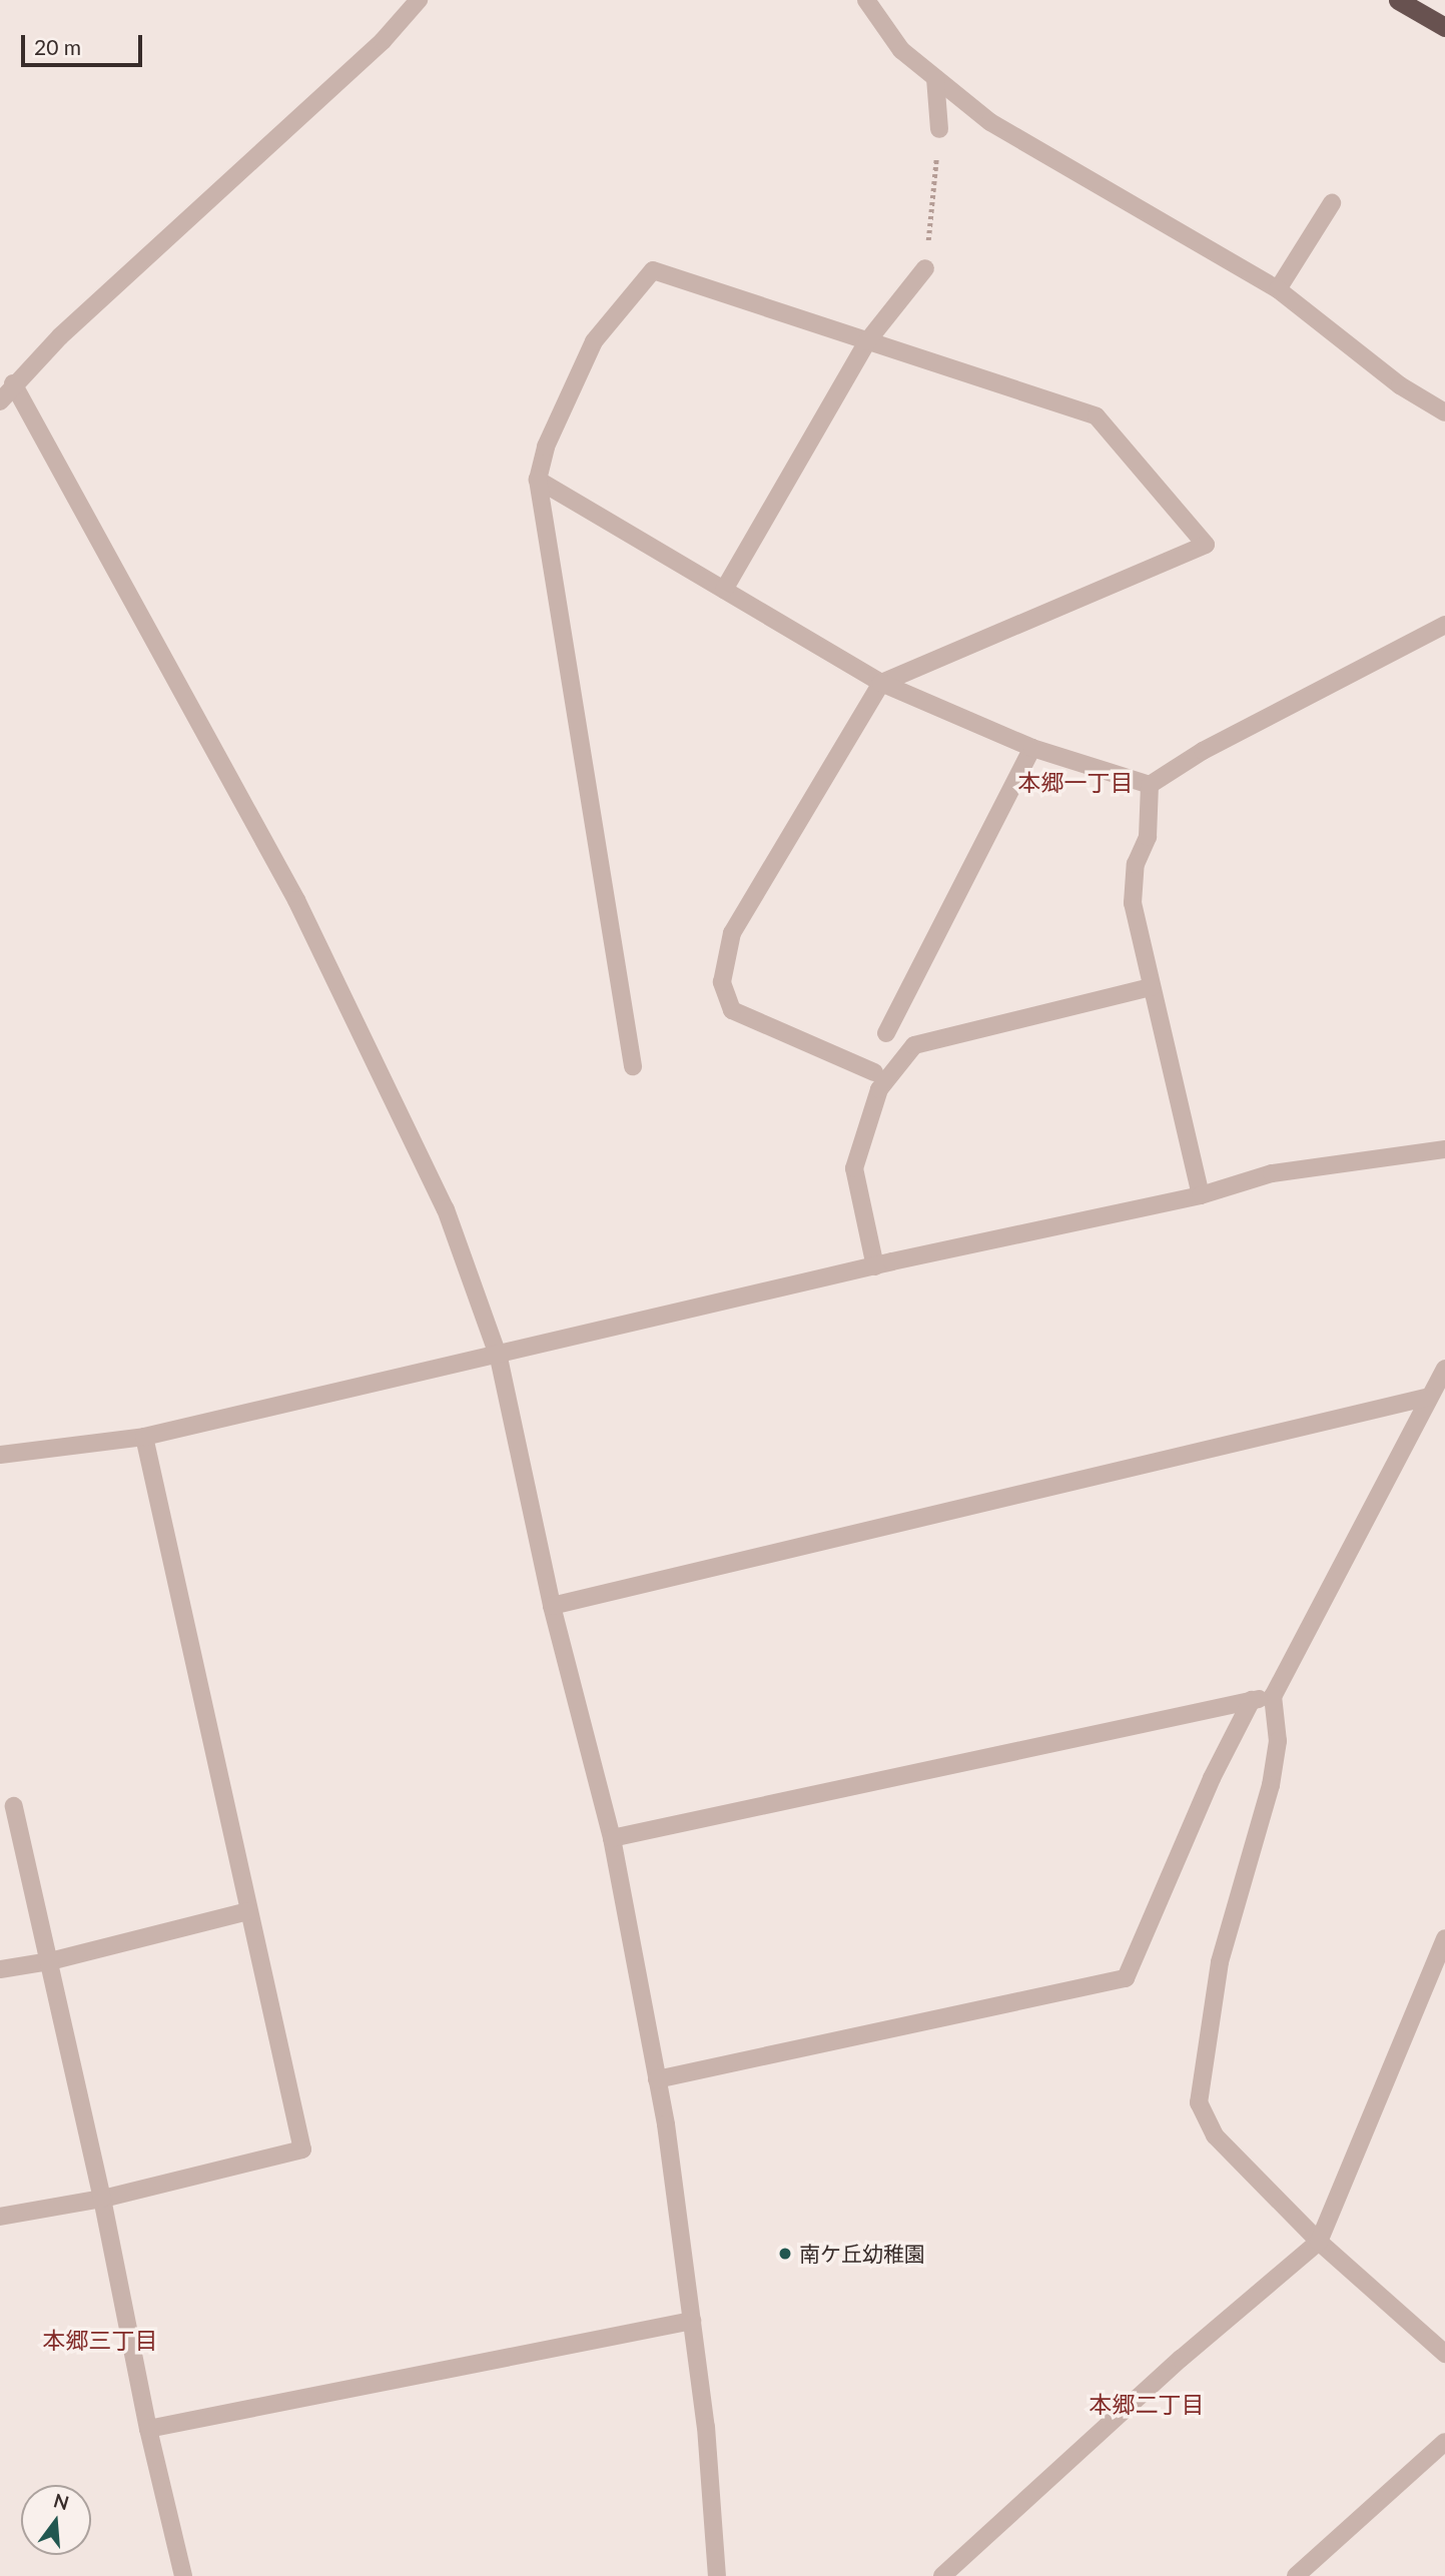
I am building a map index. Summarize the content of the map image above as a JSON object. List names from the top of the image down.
{
  "districts": ["本郷一丁目", "本郷三丁目", "本郷二丁目"],
  "places": ["南ケ丘幼稚園"],
  "scale_bar": "20 m",
  "north": "top"
}
